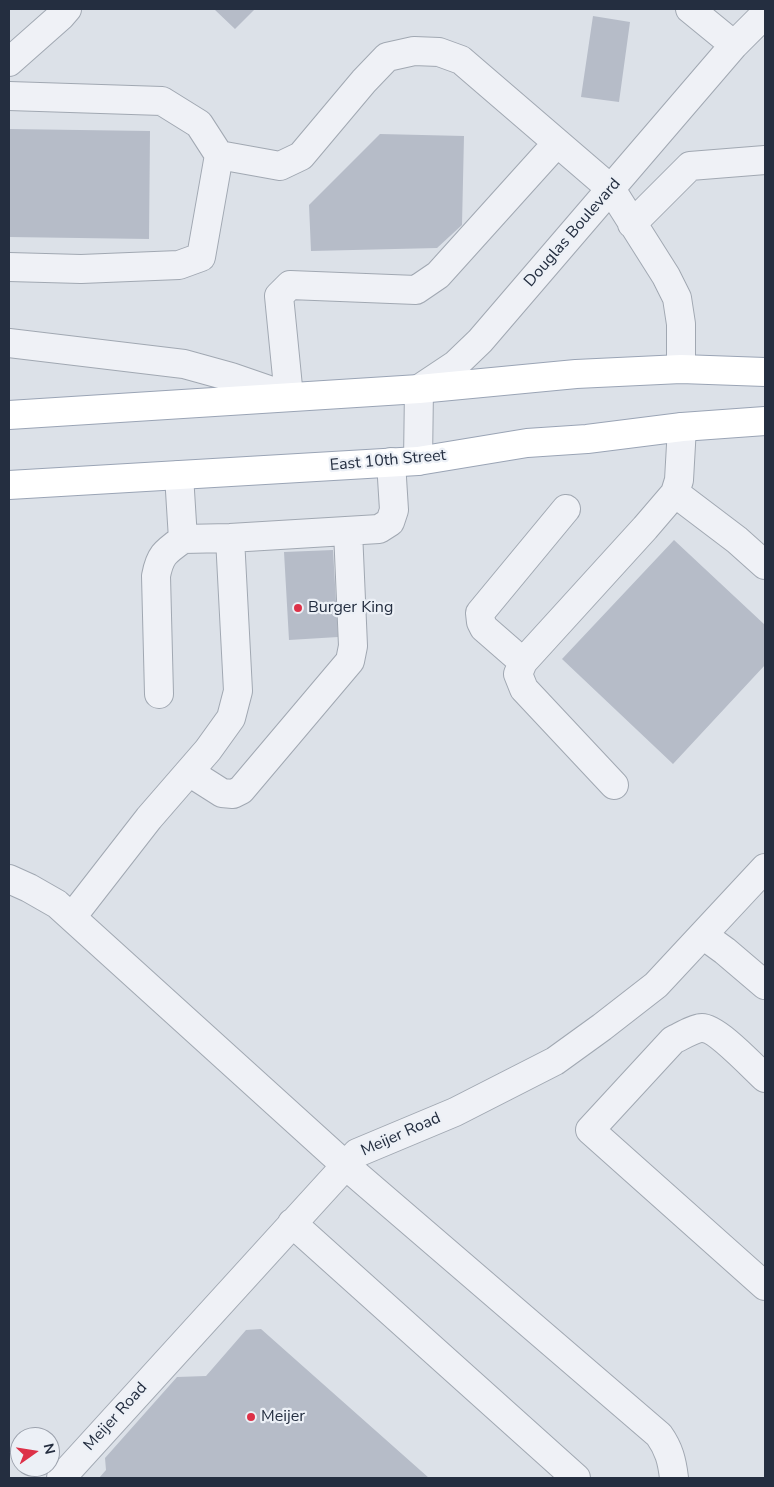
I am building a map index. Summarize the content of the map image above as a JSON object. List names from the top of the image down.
{
  "streets": {
    "main road": ["East 10th Street"],
    "street": ["Douglas Boulevard", "Meijer Road"]
  },
  "places": ["Burger King", "Meijer"],
  "north": "right"
}
